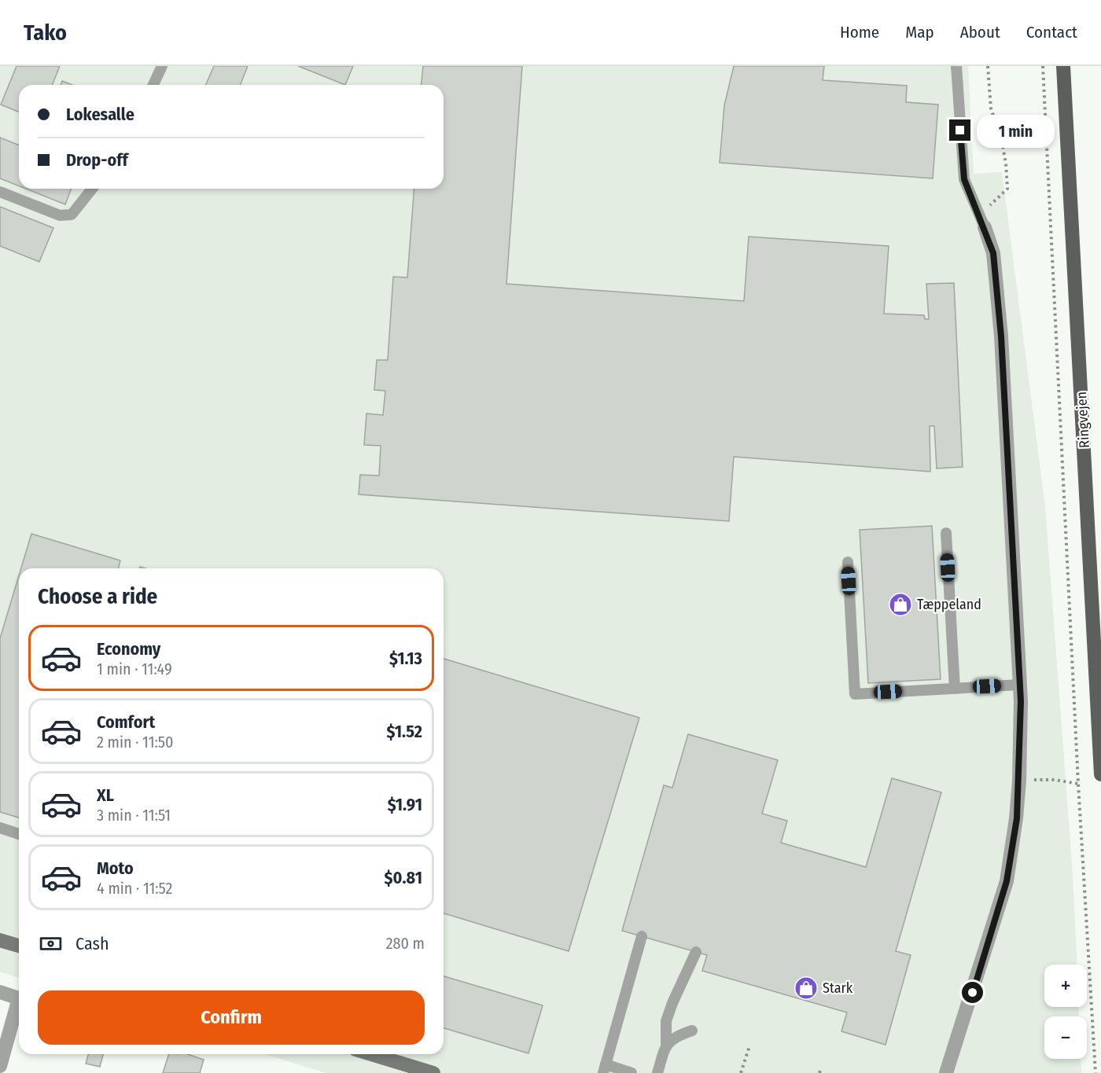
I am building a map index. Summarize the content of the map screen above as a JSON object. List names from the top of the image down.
{
  "streets": {
    "main road": ["Ringvejen"]
  },
  "places": {
    "shop": ["Tæppeland", "Stark"]
  },
  "page": {
    "header": "Tako",
    "nav": [
      "Home",
      "Map",
      "About",
      "Contact"
    ],
    "banner": ["Lokesalle", "Drop-off"],
    "bubble": "1 min",
    "heading": "Choose a ride",
    "list": [
      {
        "name": "Economy",
        "note": "1 min · 11:49",
        "value": "$1.13"
      },
      {
        "name": "Comfort",
        "note": "2 min · 11:50",
        "value": "$1.52"
      },
      {
        "name": "XL",
        "note": "3 min · 11:51",
        "value": "$1.91"
      },
      {
        "name": "Moto",
        "note": "4 min · 11:52",
        "value": "$0.81"
      }
    ],
    "pay": ["Cash", "280 m"],
    "map_buttons": ["+", "−"],
    "buttons": "Confirm"
  }
}
